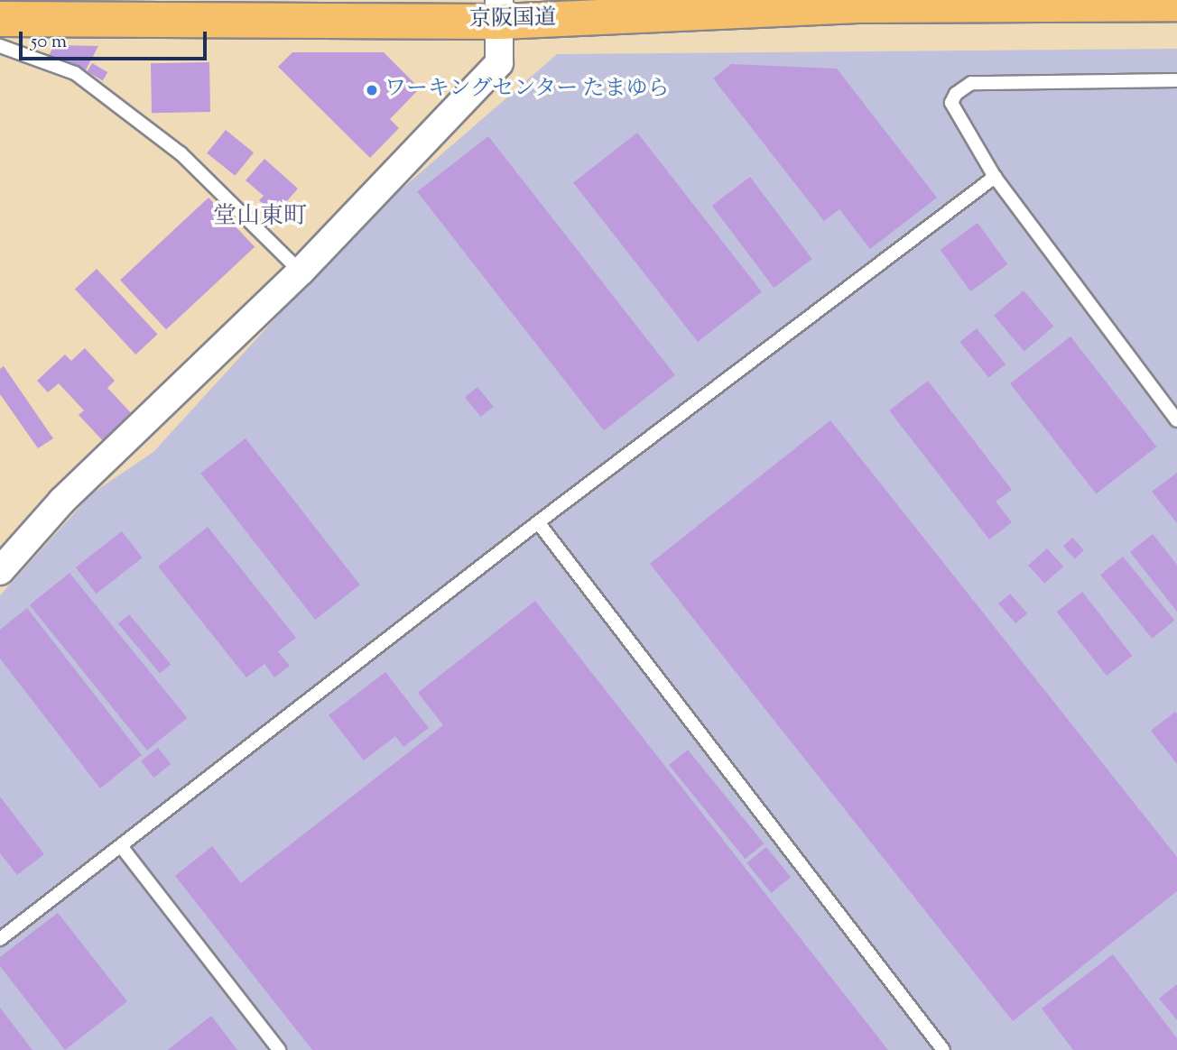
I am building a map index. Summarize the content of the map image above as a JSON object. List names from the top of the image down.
{
  "streets": {
    "highway": ["京阪国道"]
  },
  "districts": ["堂山東町"],
  "places": ["ワーキングセンター たまゆら"],
  "scale_bar": "50 m"
}
